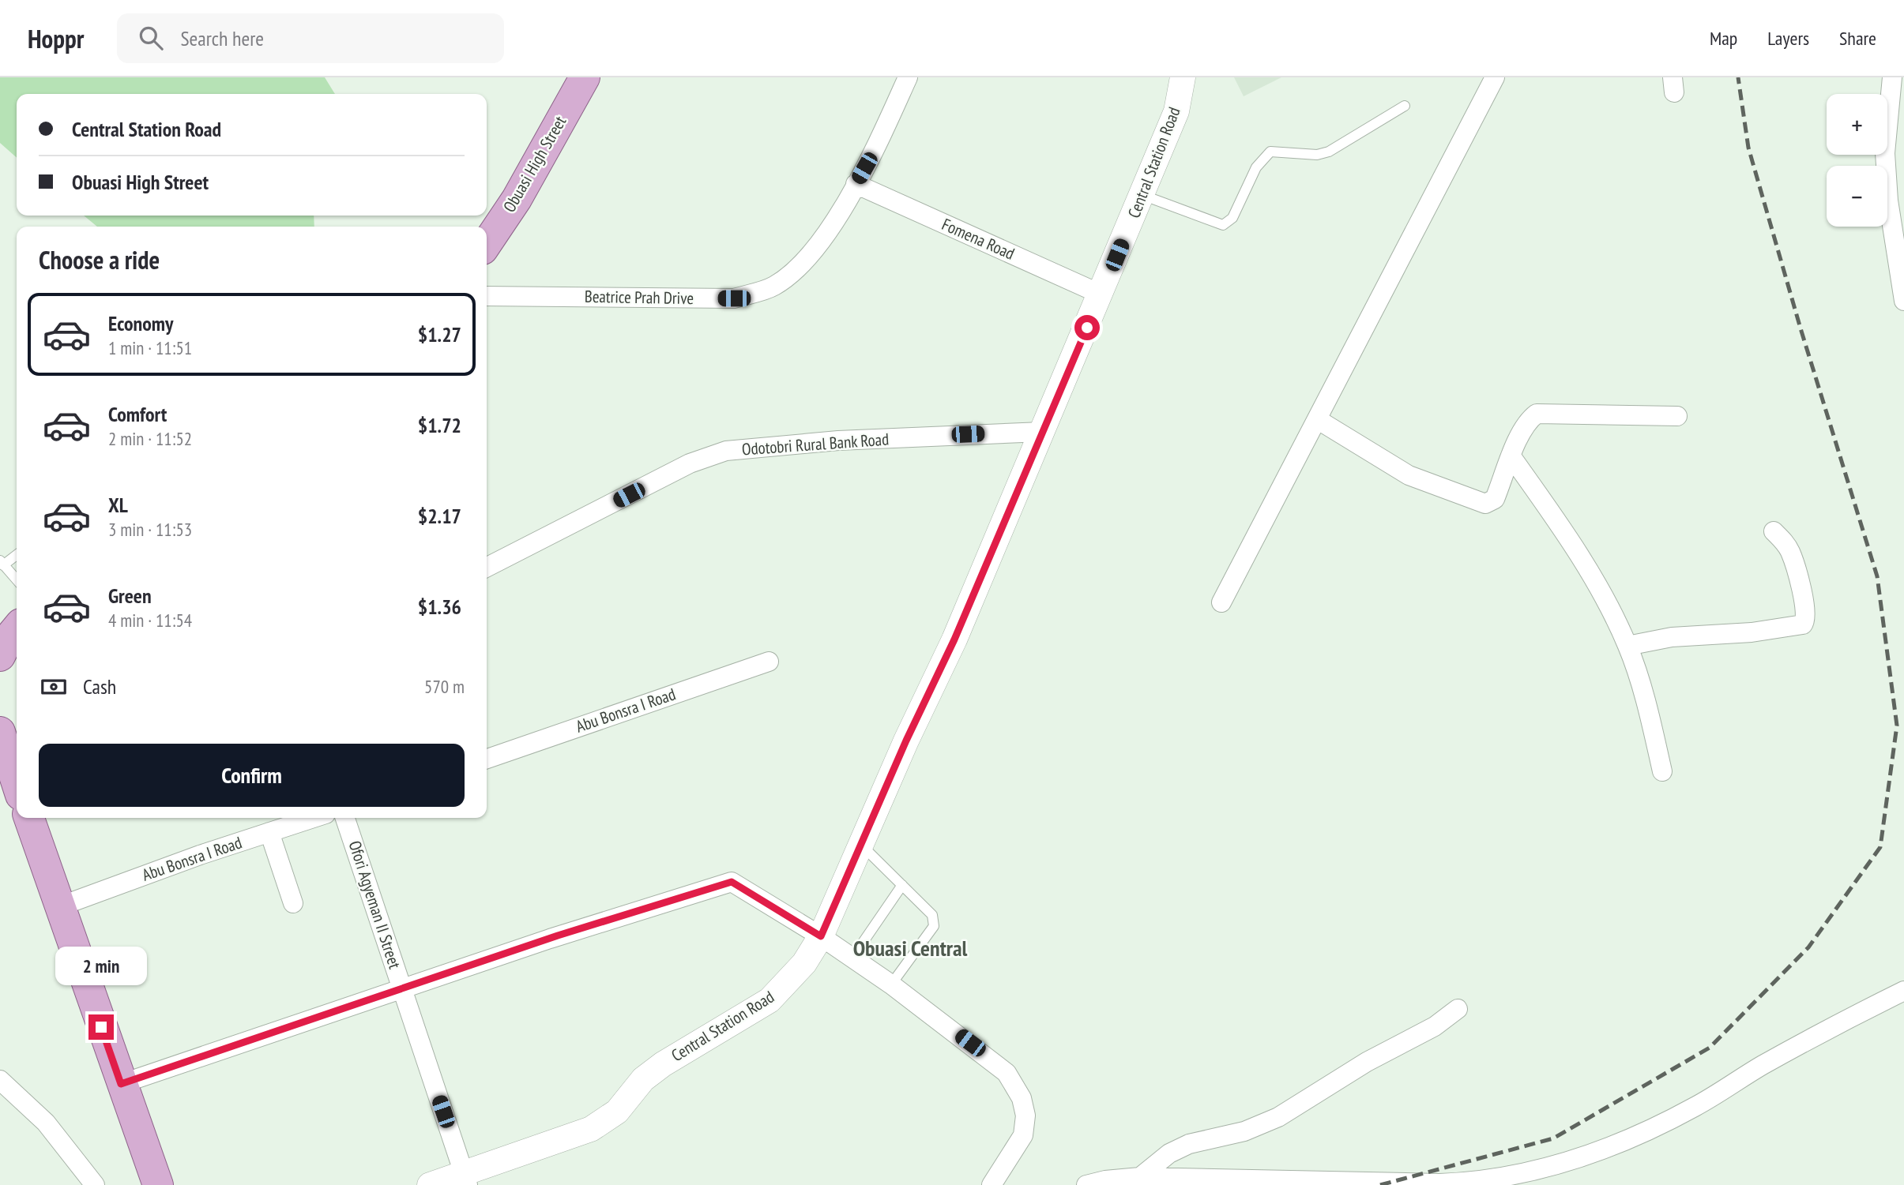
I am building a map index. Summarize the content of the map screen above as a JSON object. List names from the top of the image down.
{
  "streets": {
    "main road": ["Obuasi High Street"],
    "street": [
      "Central Station Road",
      "Fomena Road",
      "Beatrice Prah Drive",
      "Odotobri Rural Bank Road",
      "Abu Bonsra I Road",
      "Ofori Agyeman II Street"
    ]
  },
  "crossings": [
    ["Central Station Road", "Fomena Road"],
    ["Central Station Road", "Odotobri Rural Bank Road"],
    ["Central Station Road", "Ofori Agyeman II Street"],
    ["Fomena Road", "Beatrice Prah Drive"]
  ],
  "districts": ["Obuasi Central"],
  "page": {
    "header": "Hoppr",
    "search": "Search here",
    "nav": ["Map", "Layers", "Share"],
    "map_buttons": ["+", "−"],
    "banner": ["Central Station Road", "Obuasi High Street"],
    "heading": "Choose a ride",
    "list": [
      {
        "name": "Economy",
        "note": "1 min · 11:51",
        "value": "$1.27"
      },
      {
        "name": "Comfort",
        "note": "2 min · 11:52",
        "value": "$1.72"
      },
      {
        "name": "XL",
        "note": "3 min · 11:53",
        "value": "$2.17"
      },
      {
        "name": "Green",
        "note": "4 min · 11:54",
        "value": "$1.36"
      }
    ],
    "pay": ["Cash", "570 m"],
    "buttons": "Confirm",
    "bubble": "2 min"
  }
}
